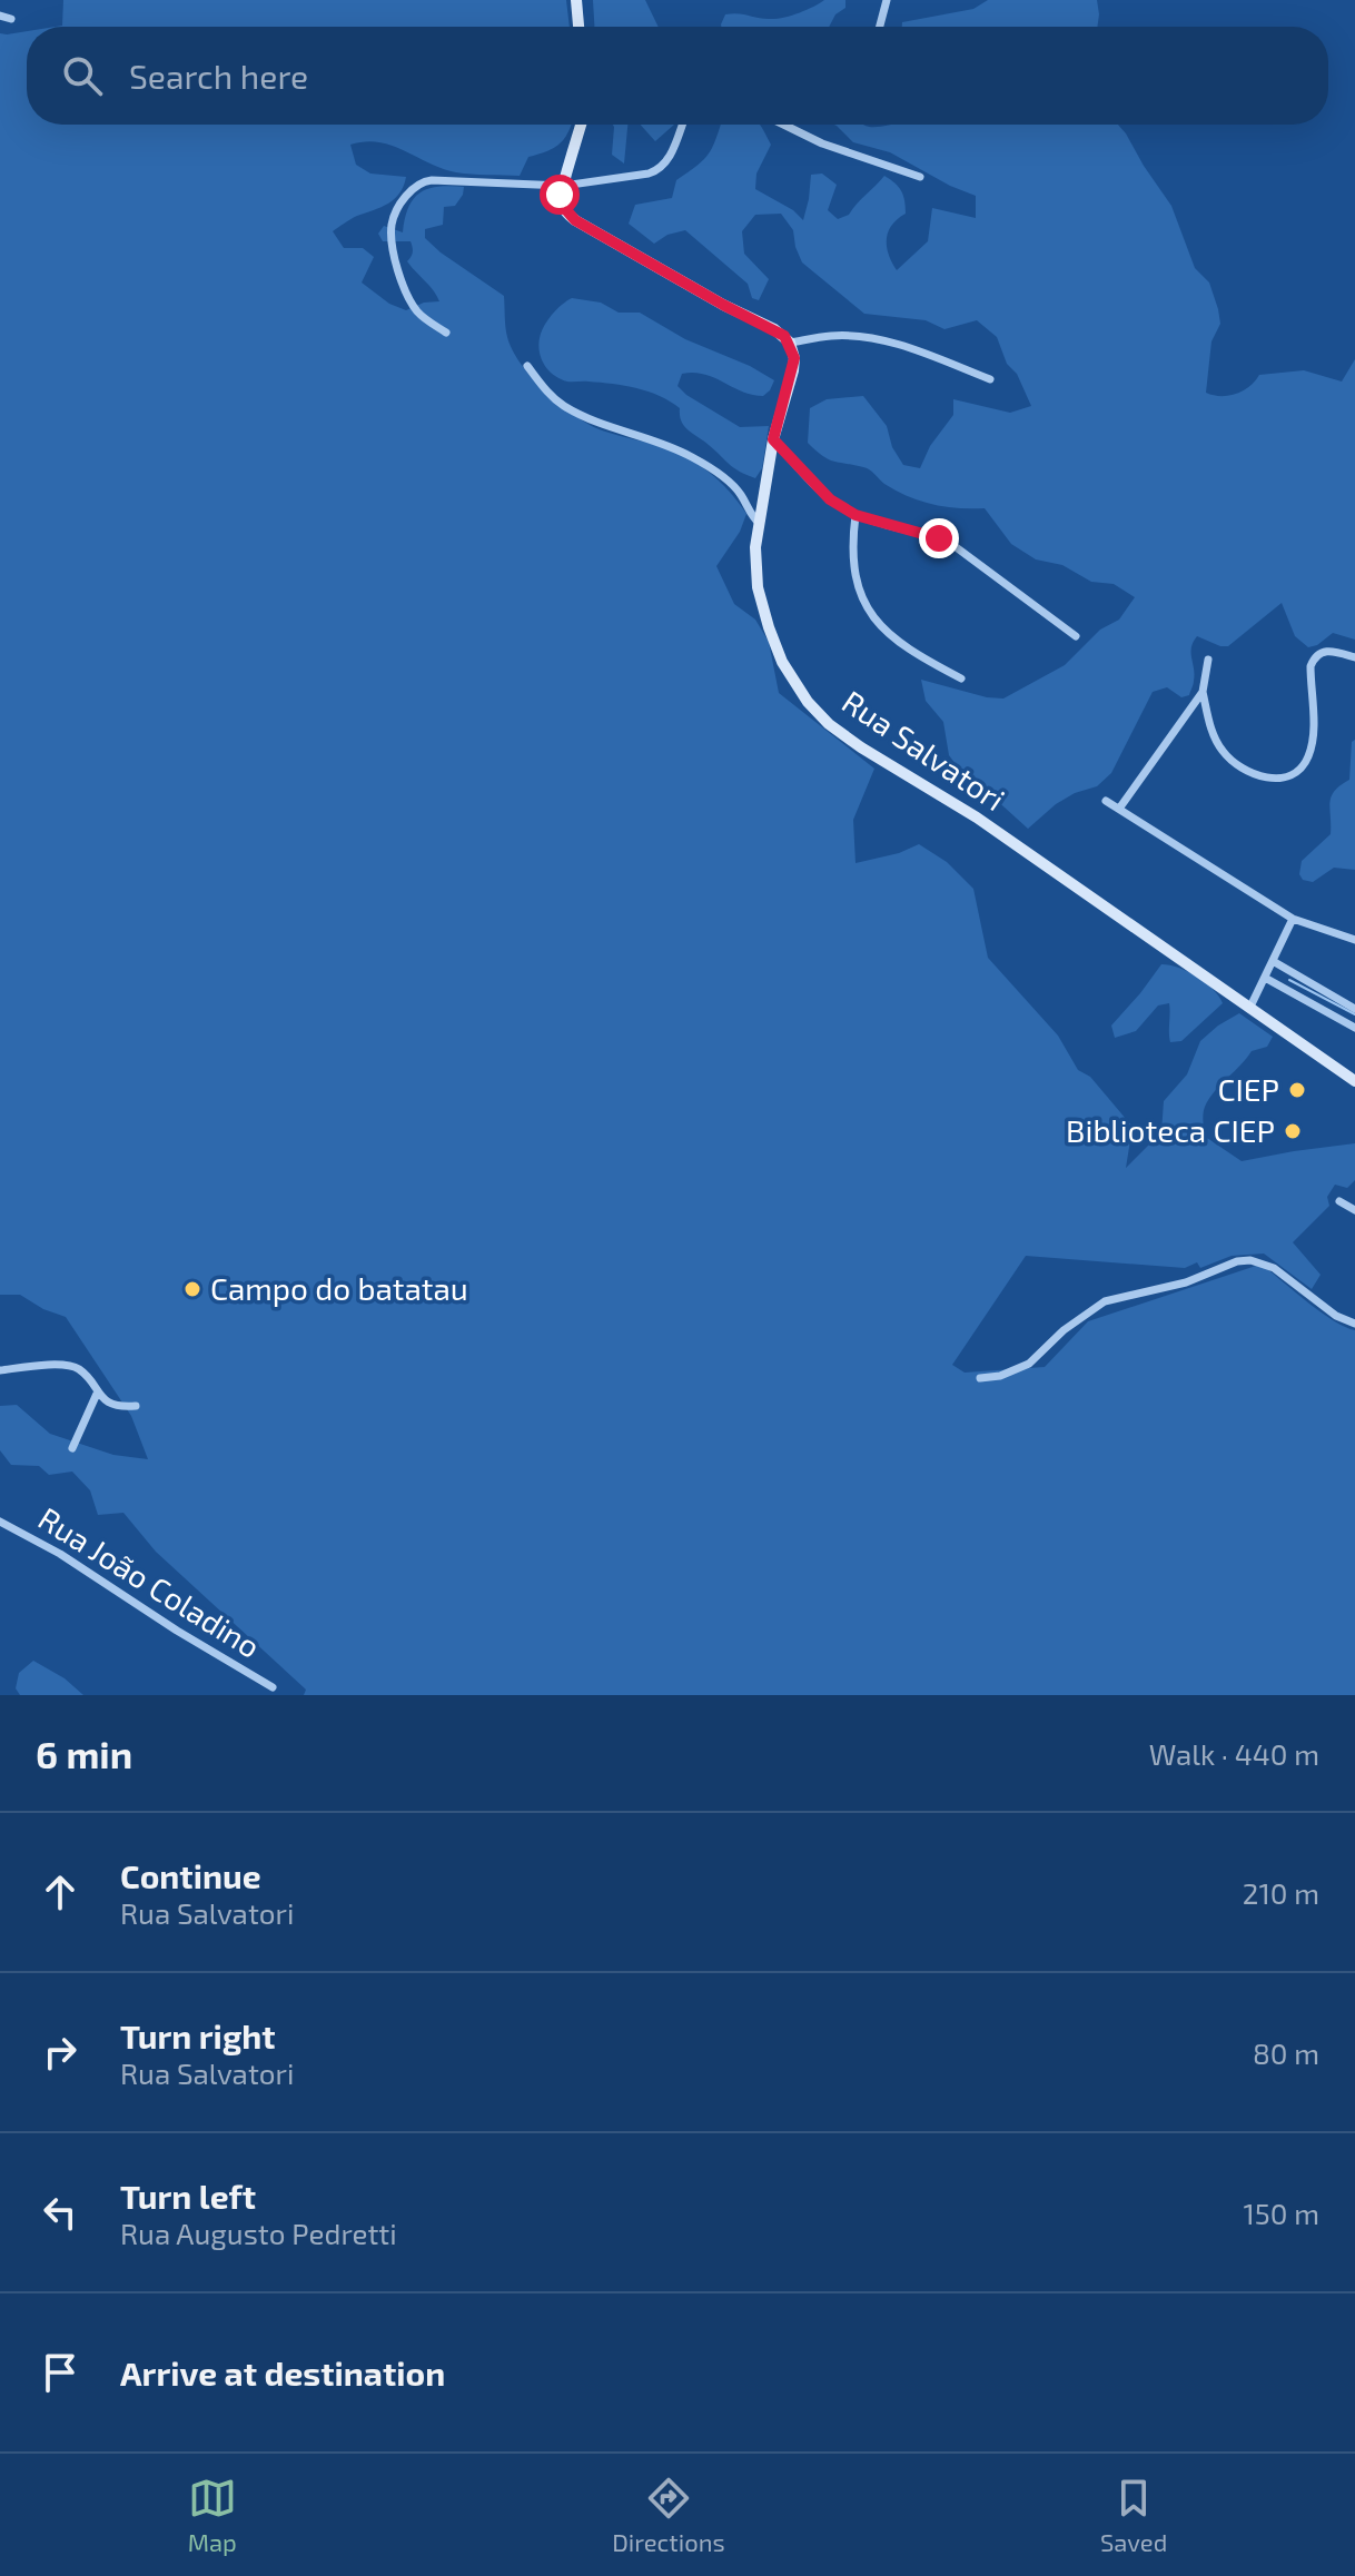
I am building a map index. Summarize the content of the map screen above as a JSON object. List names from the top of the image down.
{
  "streets": {
    "street": ["Rua Salvatori", "Rua João Coladino"]
  },
  "places": ["CIEP", "Biblioteca CIEP", "Campo do batatau"],
  "page": {
    "search": "Search here",
    "heading": ["6 min", "Walk · 440 m"],
    "list": [
      ["Continue", "Rua Salvatori", "210 m"],
      ["Turn right", "Rua Salvatori", "80 m"],
      ["Turn left", "Rua Augusto Pedretti", "150 m"],
      "Arrive at destination"
    ],
    "nav": ["Map", "Directions", "Saved"]
  }
}
